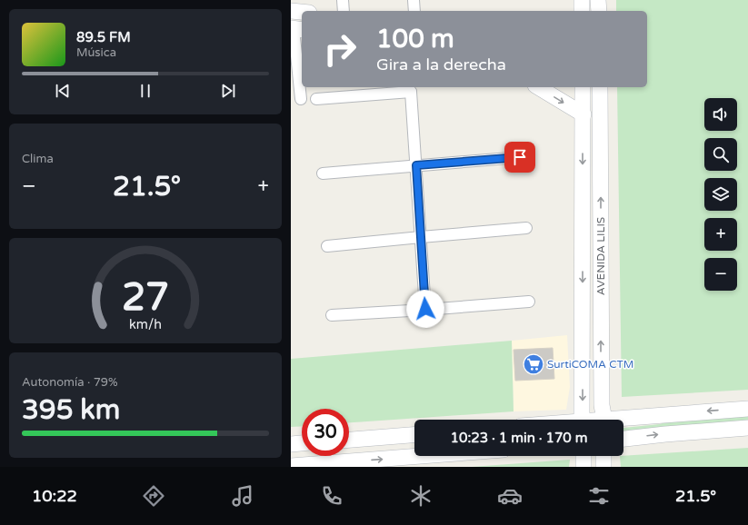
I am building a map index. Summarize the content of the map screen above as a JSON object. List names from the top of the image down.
{
  "streets": {
    "main road": ["AVENIDA LILIS"]
  },
  "places": {
    "supermarket": ["SurtiCOMA CTM"]
  },
  "page": {
    "turn": ["100 m", "Gira a la derecha"],
    "song": ["89.5 FM", "Música"],
    "map_buttons": ["+", "−"],
    "tile": [
      "Clima",
      ["Autonomía · 79%", "395 km"]
    ],
    "heat": ["−", "21.5°", "+"],
    "limit": "30",
    "trip": "10:23 · 1 min · 170 m",
    "tabs": ["10:22", "21.5°"],
    "gauge": ["27", "km/h"]
  }
}
